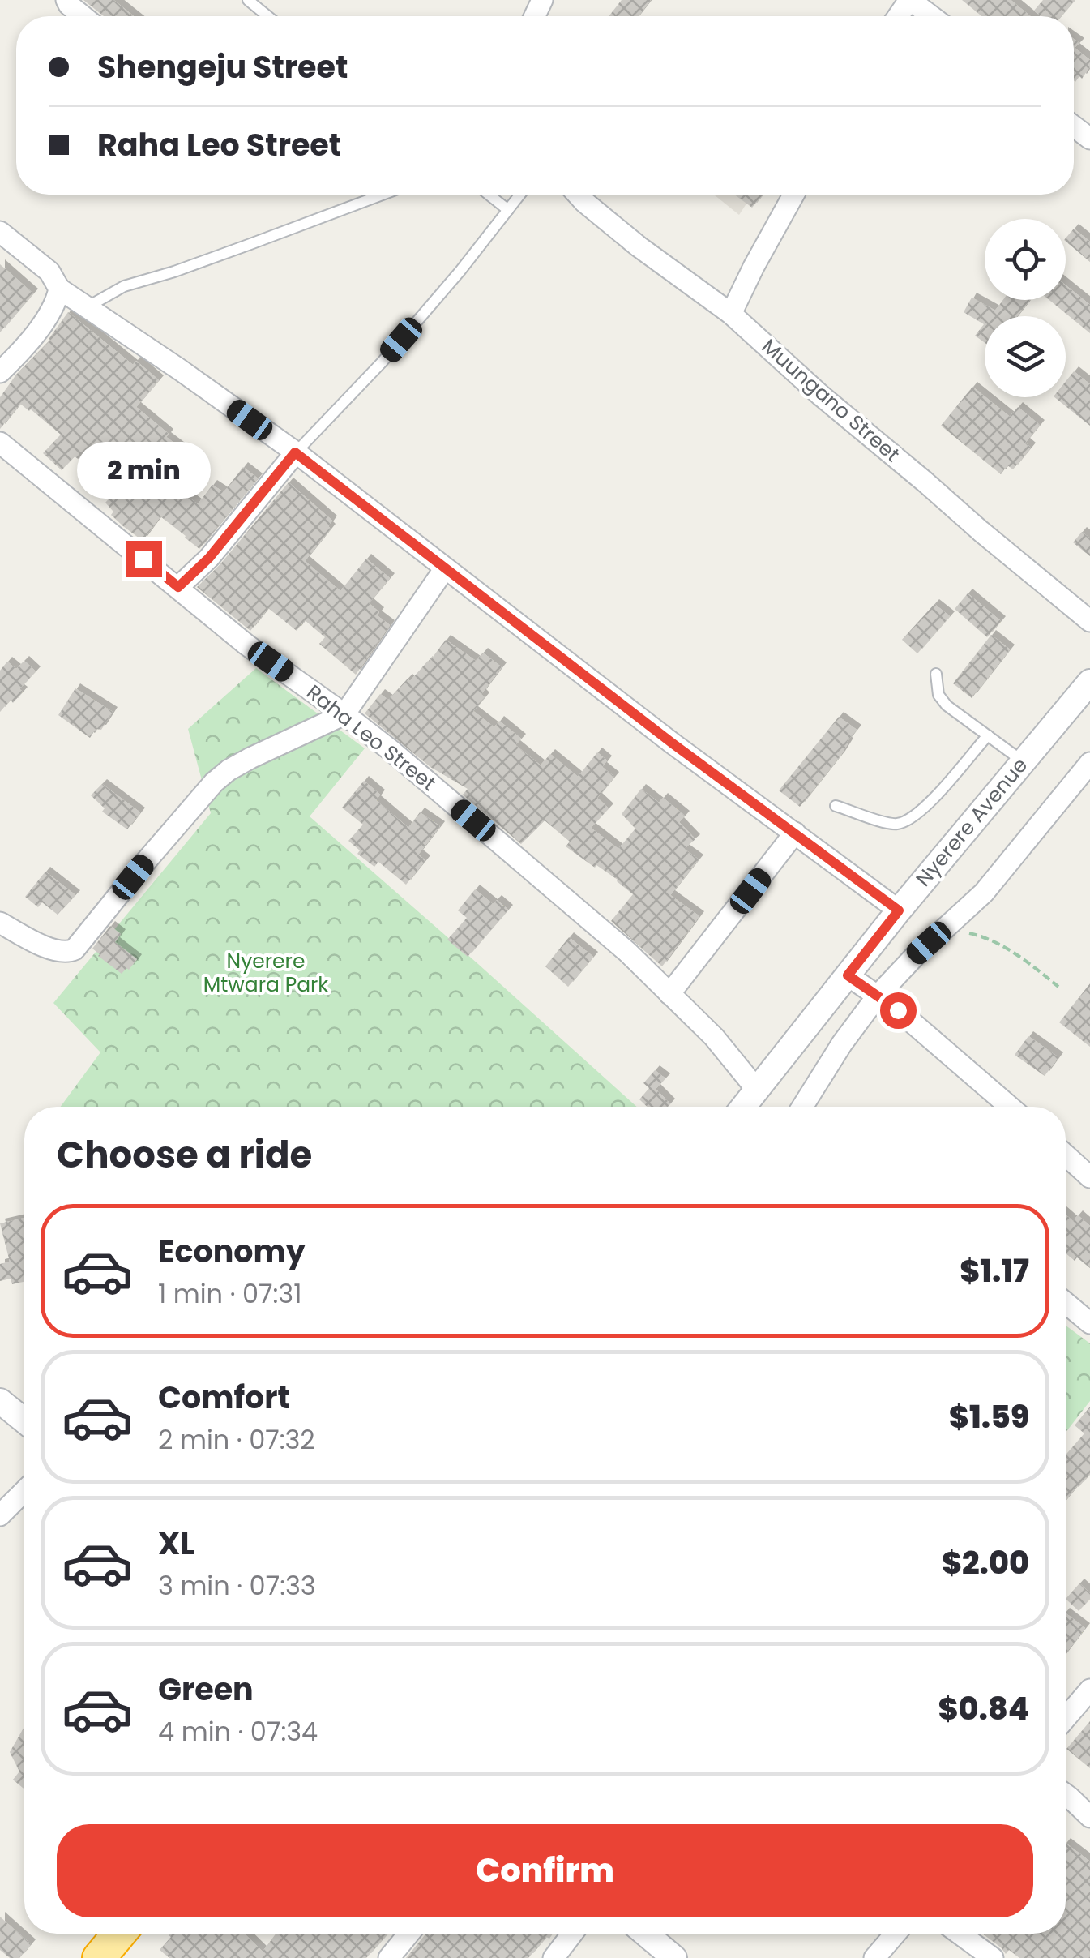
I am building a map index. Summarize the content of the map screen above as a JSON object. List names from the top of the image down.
{
  "streets": {
    "street": ["Muungano Street", "Raha Leo Street", "Nyerere Avenue"]
  },
  "crossings": [
    ["Raha Leo Street", "Nyerere Avenue"]
  ],
  "parks": ["Nyerere Mtwara Park"],
  "page": {
    "banner": ["Shengeju Street", "Raha Leo Street"],
    "bubble": "2 min",
    "heading": "Choose a ride",
    "list": [
      {
        "name": "Economy",
        "note": "1 min · 07:31",
        "value": "$1.17"
      },
      {
        "name": "Comfort",
        "note": "2 min · 07:32",
        "value": "$1.59"
      },
      {
        "name": "XL",
        "note": "3 min · 07:33",
        "value": "$2.00"
      },
      {
        "name": "Green",
        "note": "4 min · 07:34",
        "value": "$0.84"
      }
    ],
    "buttons": "Confirm"
  }
}
